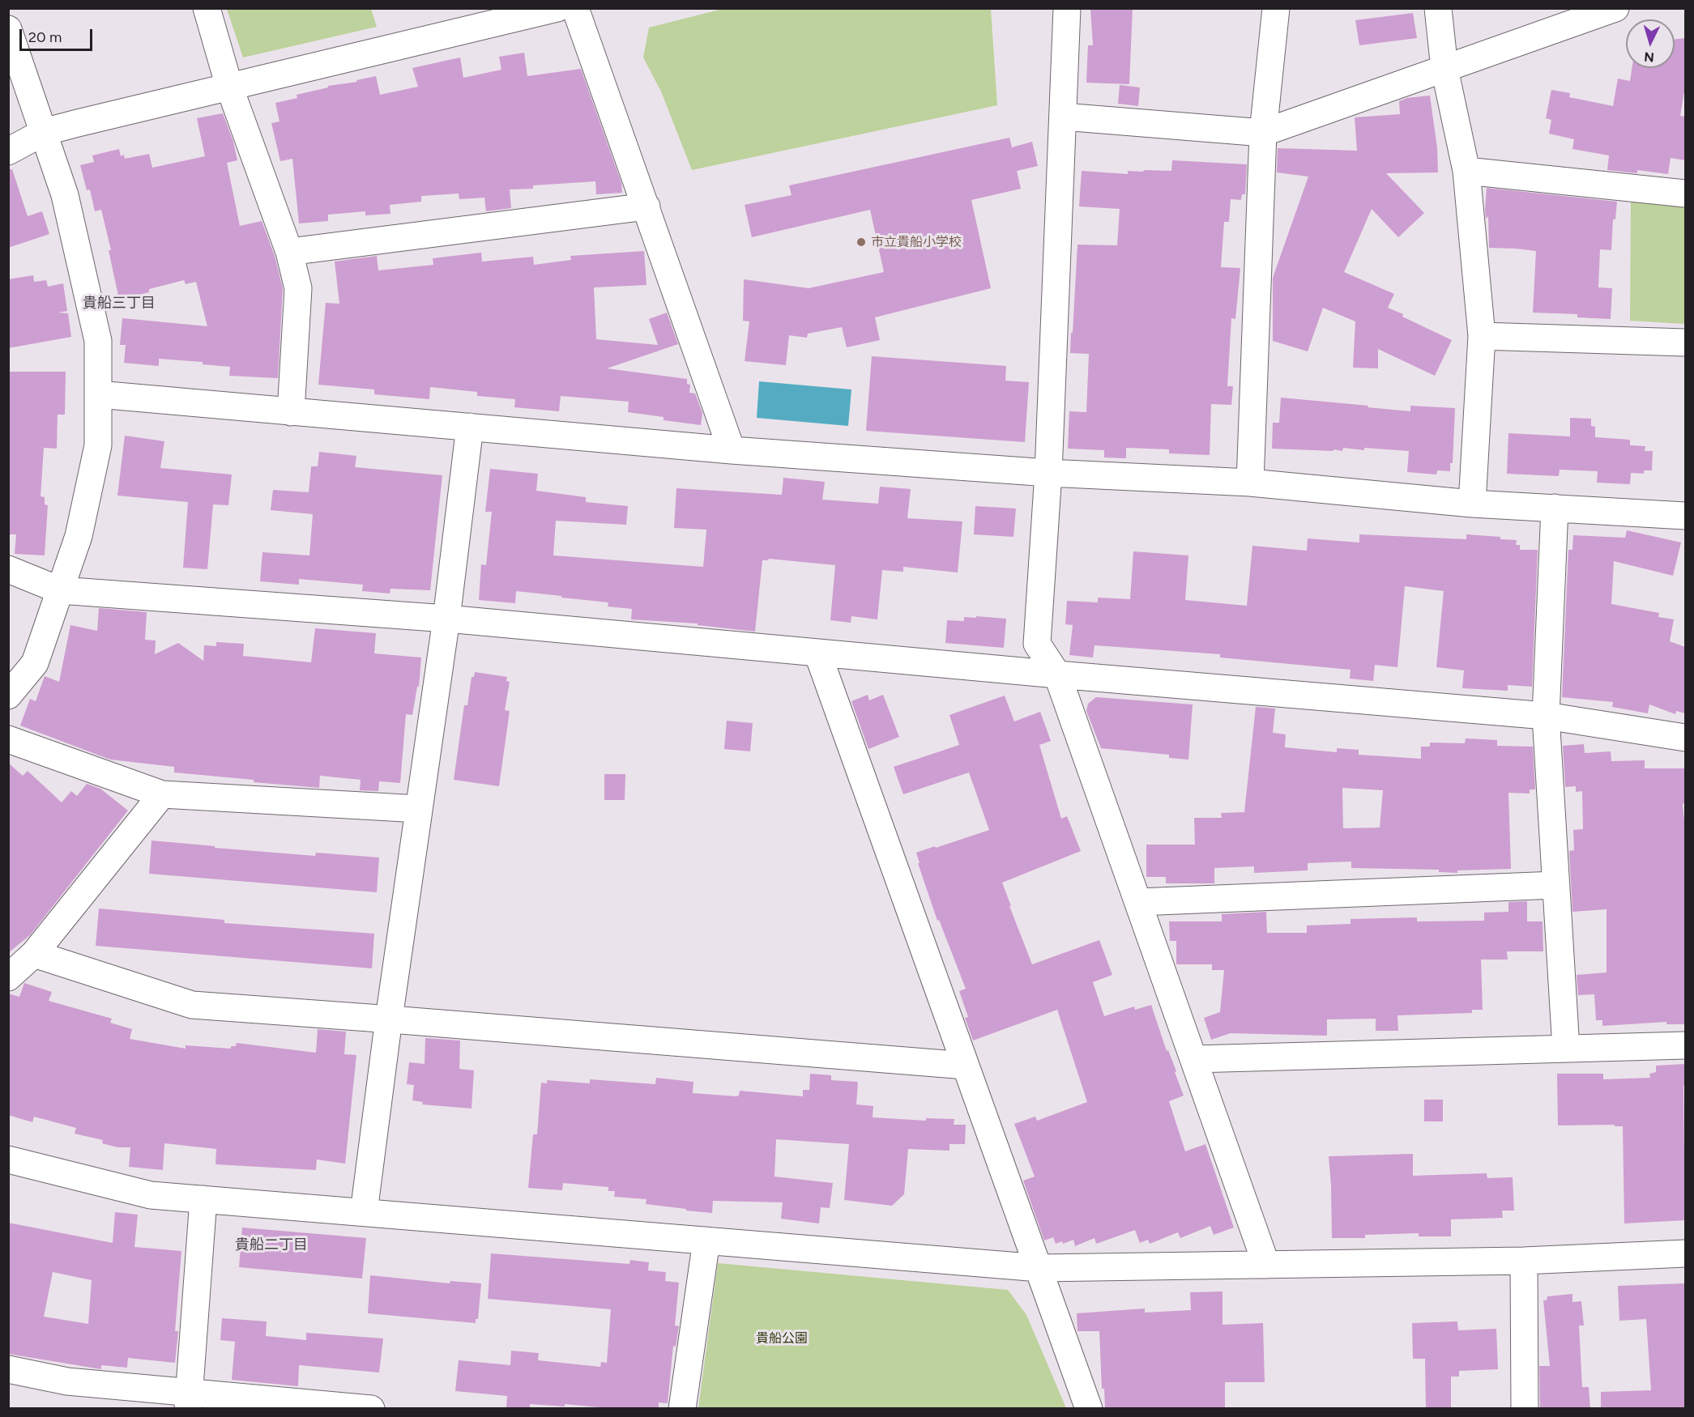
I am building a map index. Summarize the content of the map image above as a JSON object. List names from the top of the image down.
{
  "districts": ["貴船三丁目", "貴船二丁目"],
  "parks": ["貴船公園"],
  "places": ["市立貴船小学校"],
  "scale_bar": "20 m",
  "north": "bottom"
}
